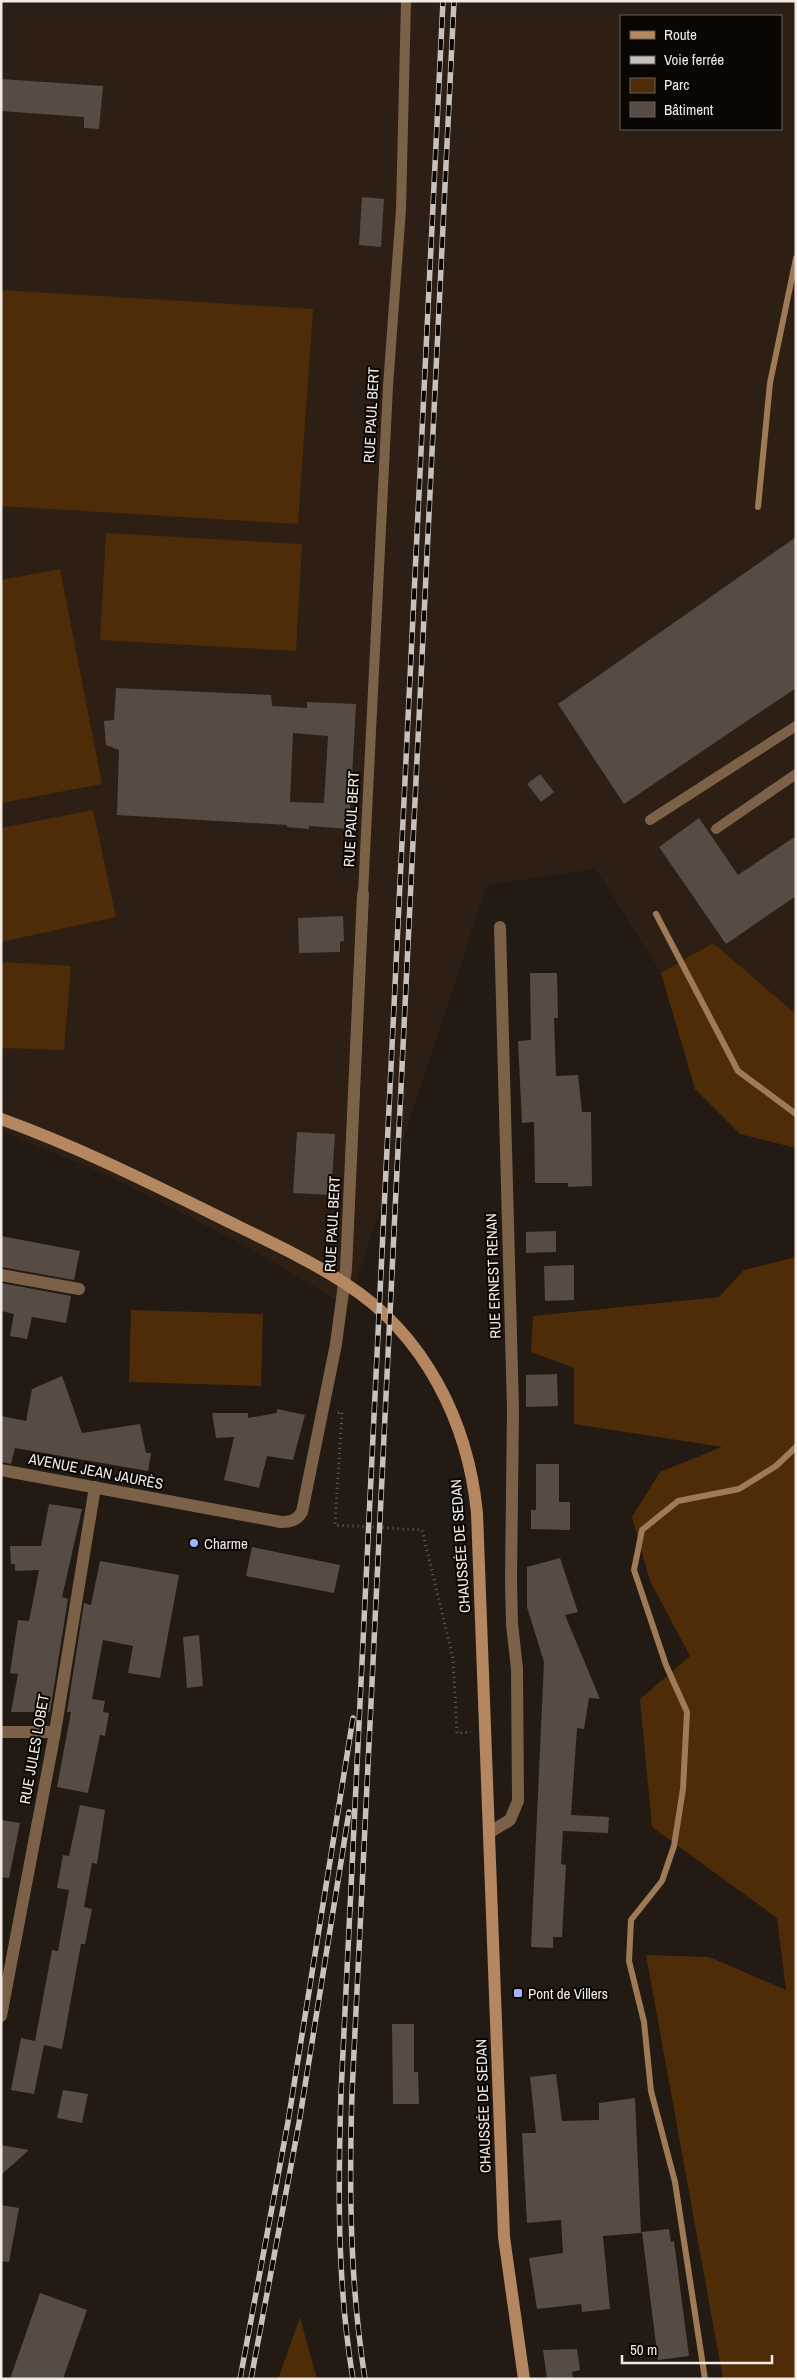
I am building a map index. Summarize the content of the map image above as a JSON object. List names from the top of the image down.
{
  "streets": {
    "main road": ["CHAUSSÉE DE SEDAN"],
    "street": [
      "RUE PAUL BERT",
      "RUE ERNEST RENAN",
      "AVENUE JEAN JAURÈS",
      "RUE JULES LOBET"
    ]
  },
  "crossings": [
    ["RUE PAUL BERT", "AVENUE JEAN JAURÈS"],
    ["RUE ERNEST RENAN", "CHAUSSÉE DE SEDAN"],
    ["AVENUE JEAN JAURÈS", "RUE JULES LOBET"]
  ],
  "places": {
    "other": ["Charme"],
    "transit": ["Pont de Villers"]
  },
  "legend": [
    "Route",
    "Voie ferrée",
    "Parc",
    "Bâtiment"
  ],
  "scale_bar": "50 m"
}
